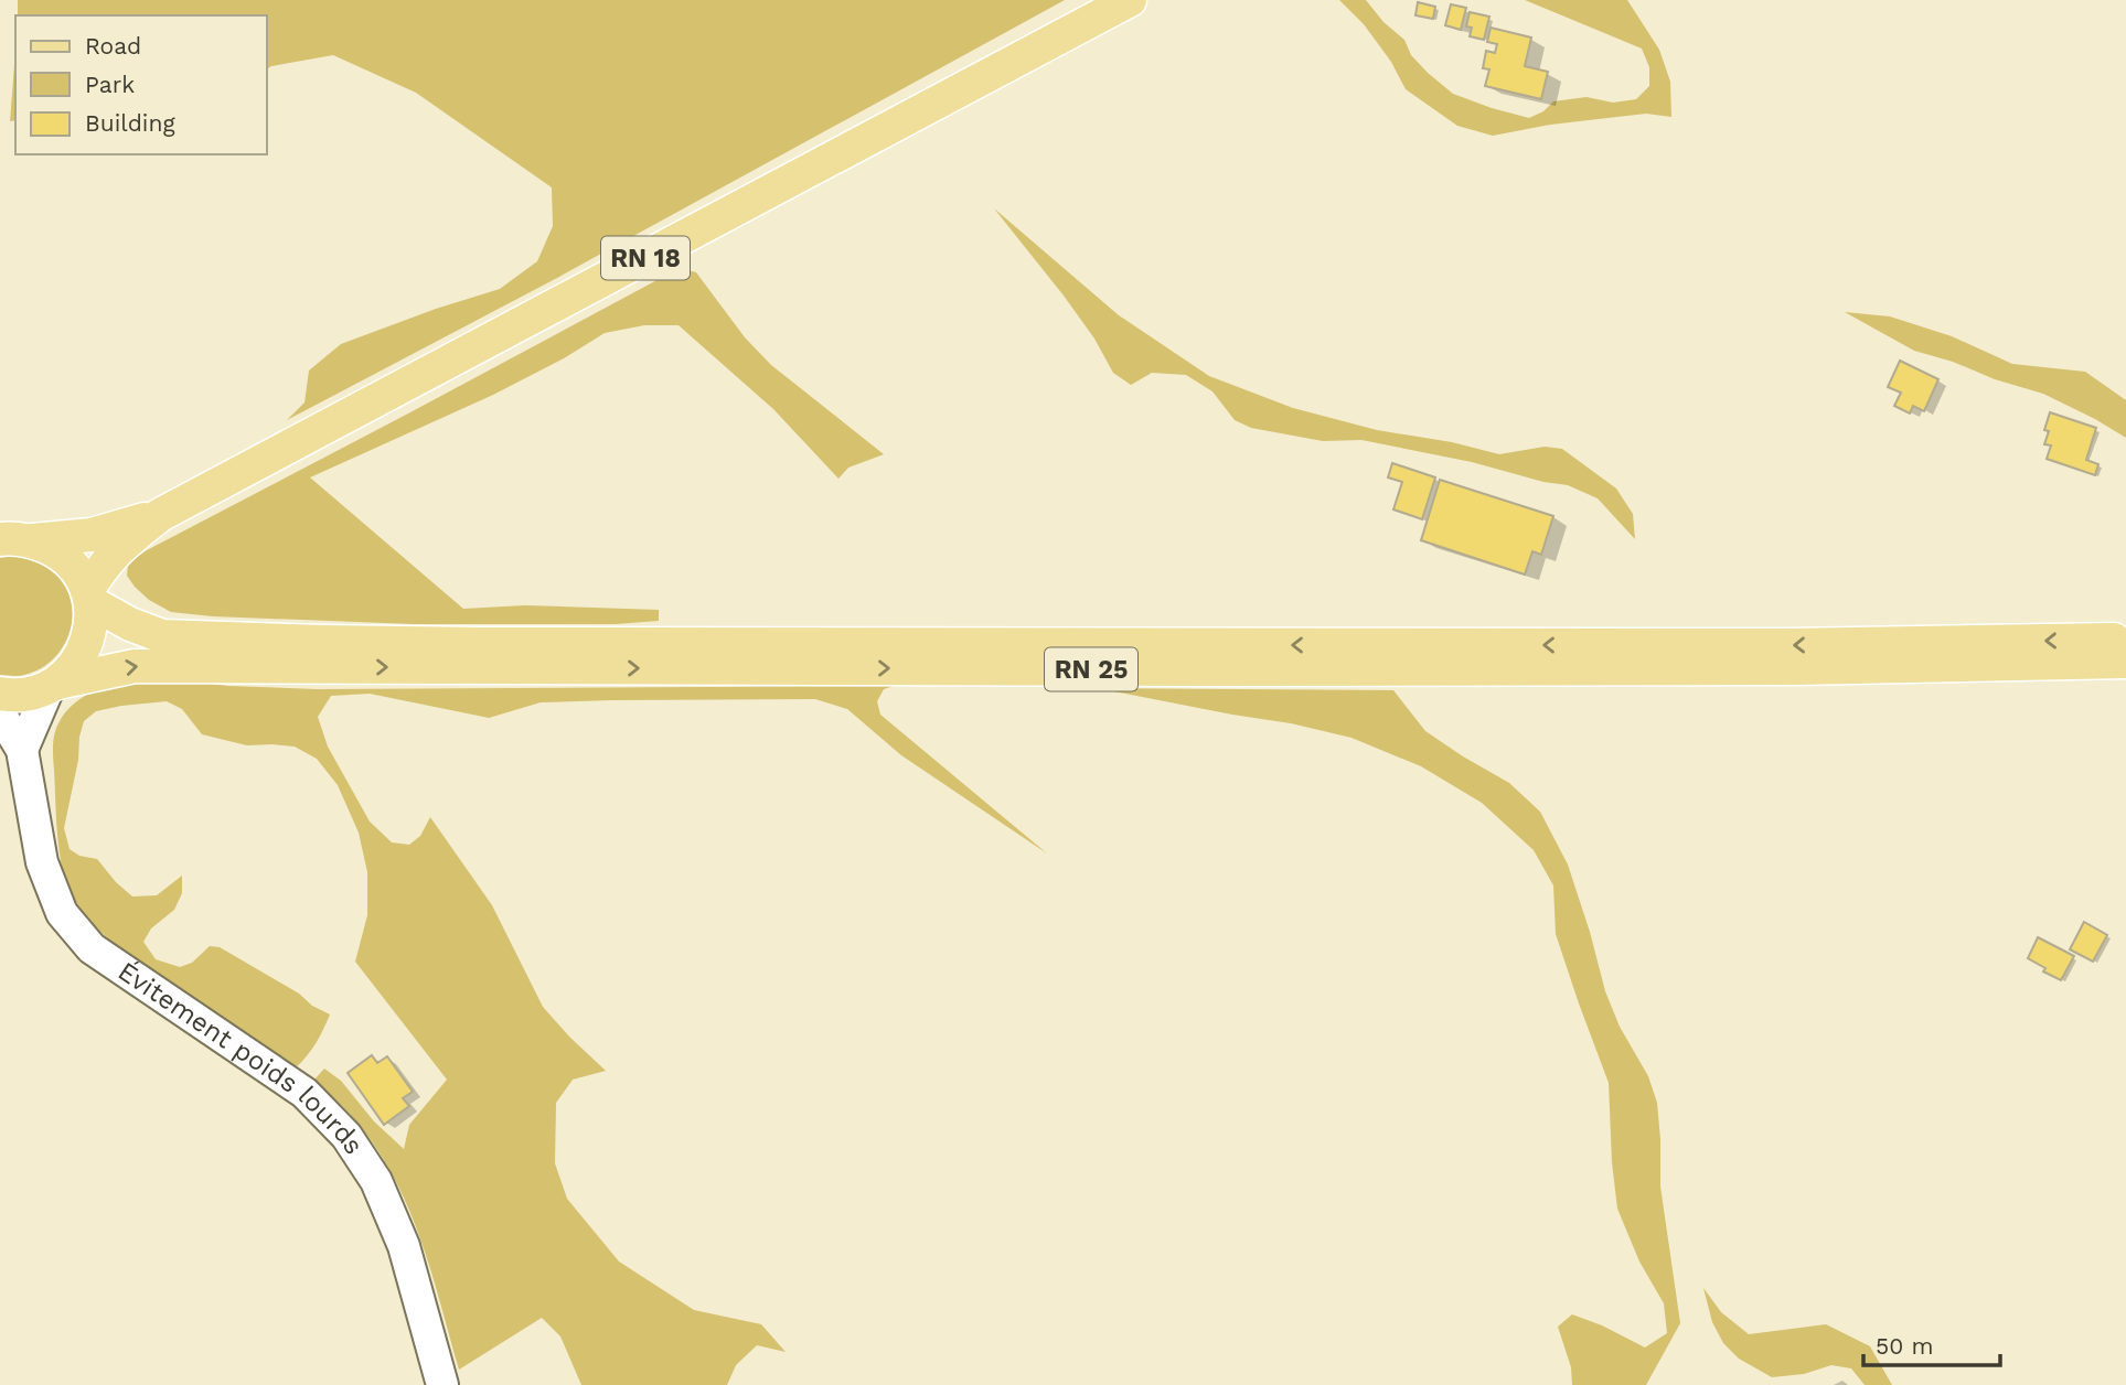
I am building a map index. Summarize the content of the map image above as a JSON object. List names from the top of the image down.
{
  "streets": {
    "main road": ["RN 18", "RN 25", "Évitement poids lourds"]
  },
  "crossings": [
    ["RN 18", "RN 25"]
  ],
  "legend": ["Road", "Park", "Building"],
  "scale_bar": "50 m"
}
